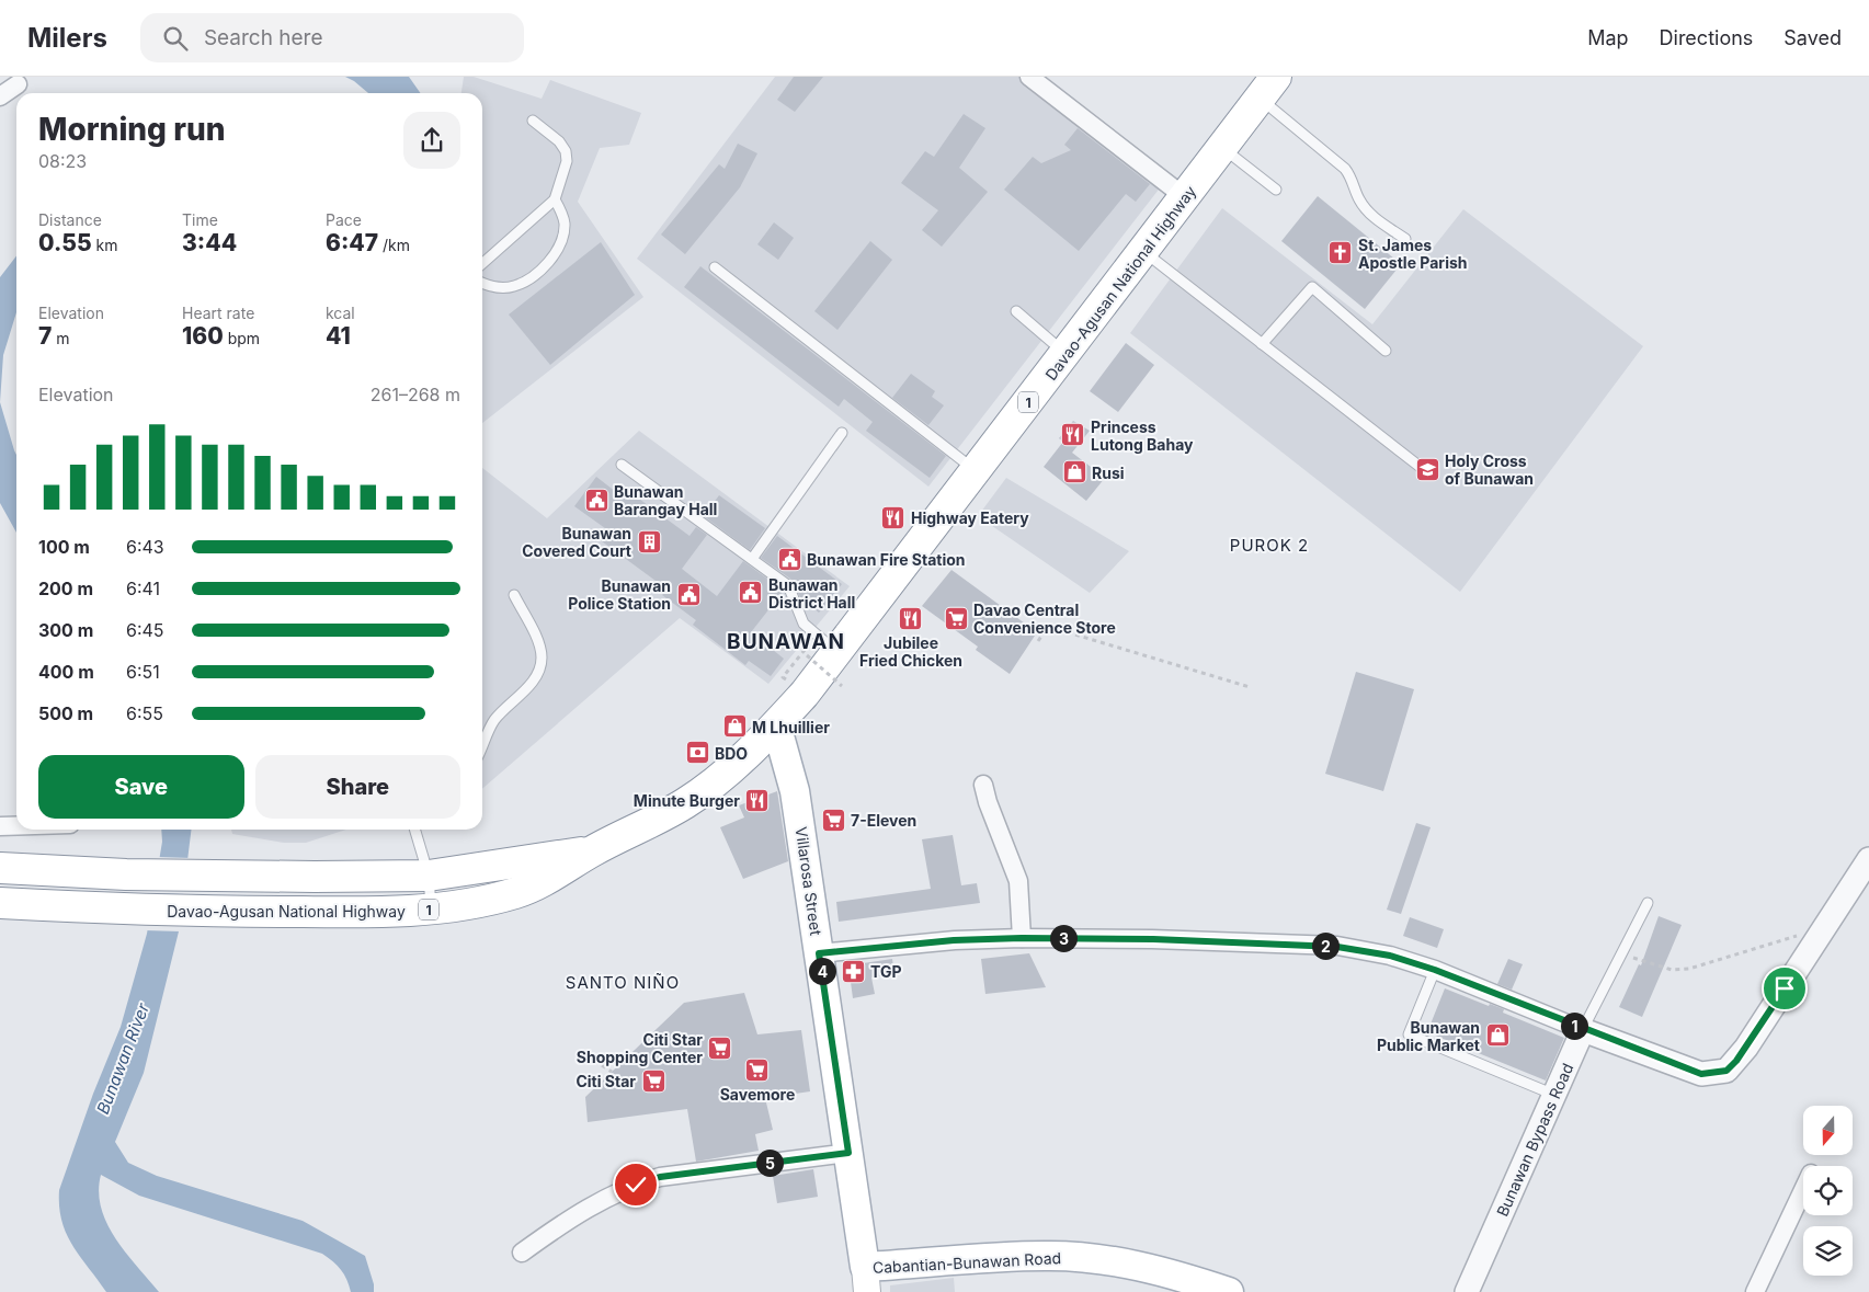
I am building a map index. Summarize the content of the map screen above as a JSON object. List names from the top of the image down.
{
  "streets": {
    "highway": ["Davao-Agusan National Highway", "1"],
    "main road": ["Villarosa Street", "Cabantian-Bunawan Road"],
    "street": ["Bunawan Bypass Road"]
  },
  "crossings": [
    ["Davao-Agusan National Highway", "Villarosa Street"],
    ["Villarosa Street", "Cabantian-Bunawan Road"]
  ],
  "districts": ["PUROK 2", "BUNAWAN", "SANTO NIÑO"],
  "water": ["Bunawan River"],
  "places": {
    "church": ["St. James Apostle Parish"],
    "restaurant": [
      "Princess Lutong Bahay",
      "Highway Eatery",
      "Jubilee Fried Chicken",
      "Minute Burger"
    ],
    "school or university": ["Holy Cross of Bunawan"],
    "shop": ["Rusi", "M Lhuillier", "Bunawan Public Market"],
    "public building": [
      "Bunawan Barangay Hall",
      "Bunawan Fire Station",
      "Bunawan District Hall",
      "Bunawan Police Station"
    ],
    "building": ["Bunawan Covered Court"],
    "supermarket": [
      "Davao Central Convenience Store",
      "7-Eleven",
      "Citi Star Shopping Center",
      "Savemore",
      "Citi Star"
    ],
    "bank": ["BDO"],
    "pharmacy": ["TGP"]
  },
  "north": "bottom",
  "page": {
    "header": "Milers",
    "search": "Search here",
    "nav": ["Map", "Directions", "Saved"],
    "heading": ["Morning run", "08:23"],
    "stats": [
      ["Distance", "0.55 km"],
      ["Time", "3:44"],
      ["Pace", "6:47 /km"],
      ["Elevation", "7 m"],
      ["Heart rate", "160 bpm"],
      ["kcal", "41"]
    ],
    "chart": ["Elevation", "261–268 m"],
    "list": [
      {
        "name": "100 m",
        "note": "6:43"
      },
      {
        "name": "200 m",
        "note": "6:41"
      },
      {
        "name": "300 m",
        "note": "6:45"
      },
      {
        "name": "400 m",
        "note": "6:51"
      },
      {
        "name": "500 m",
        "note": "6:55"
      }
    ],
    "buttons": ["Save", "Share"],
    "pins": [
      "3",
      "2",
      "4",
      "1",
      "5"
    ]
  }
}
